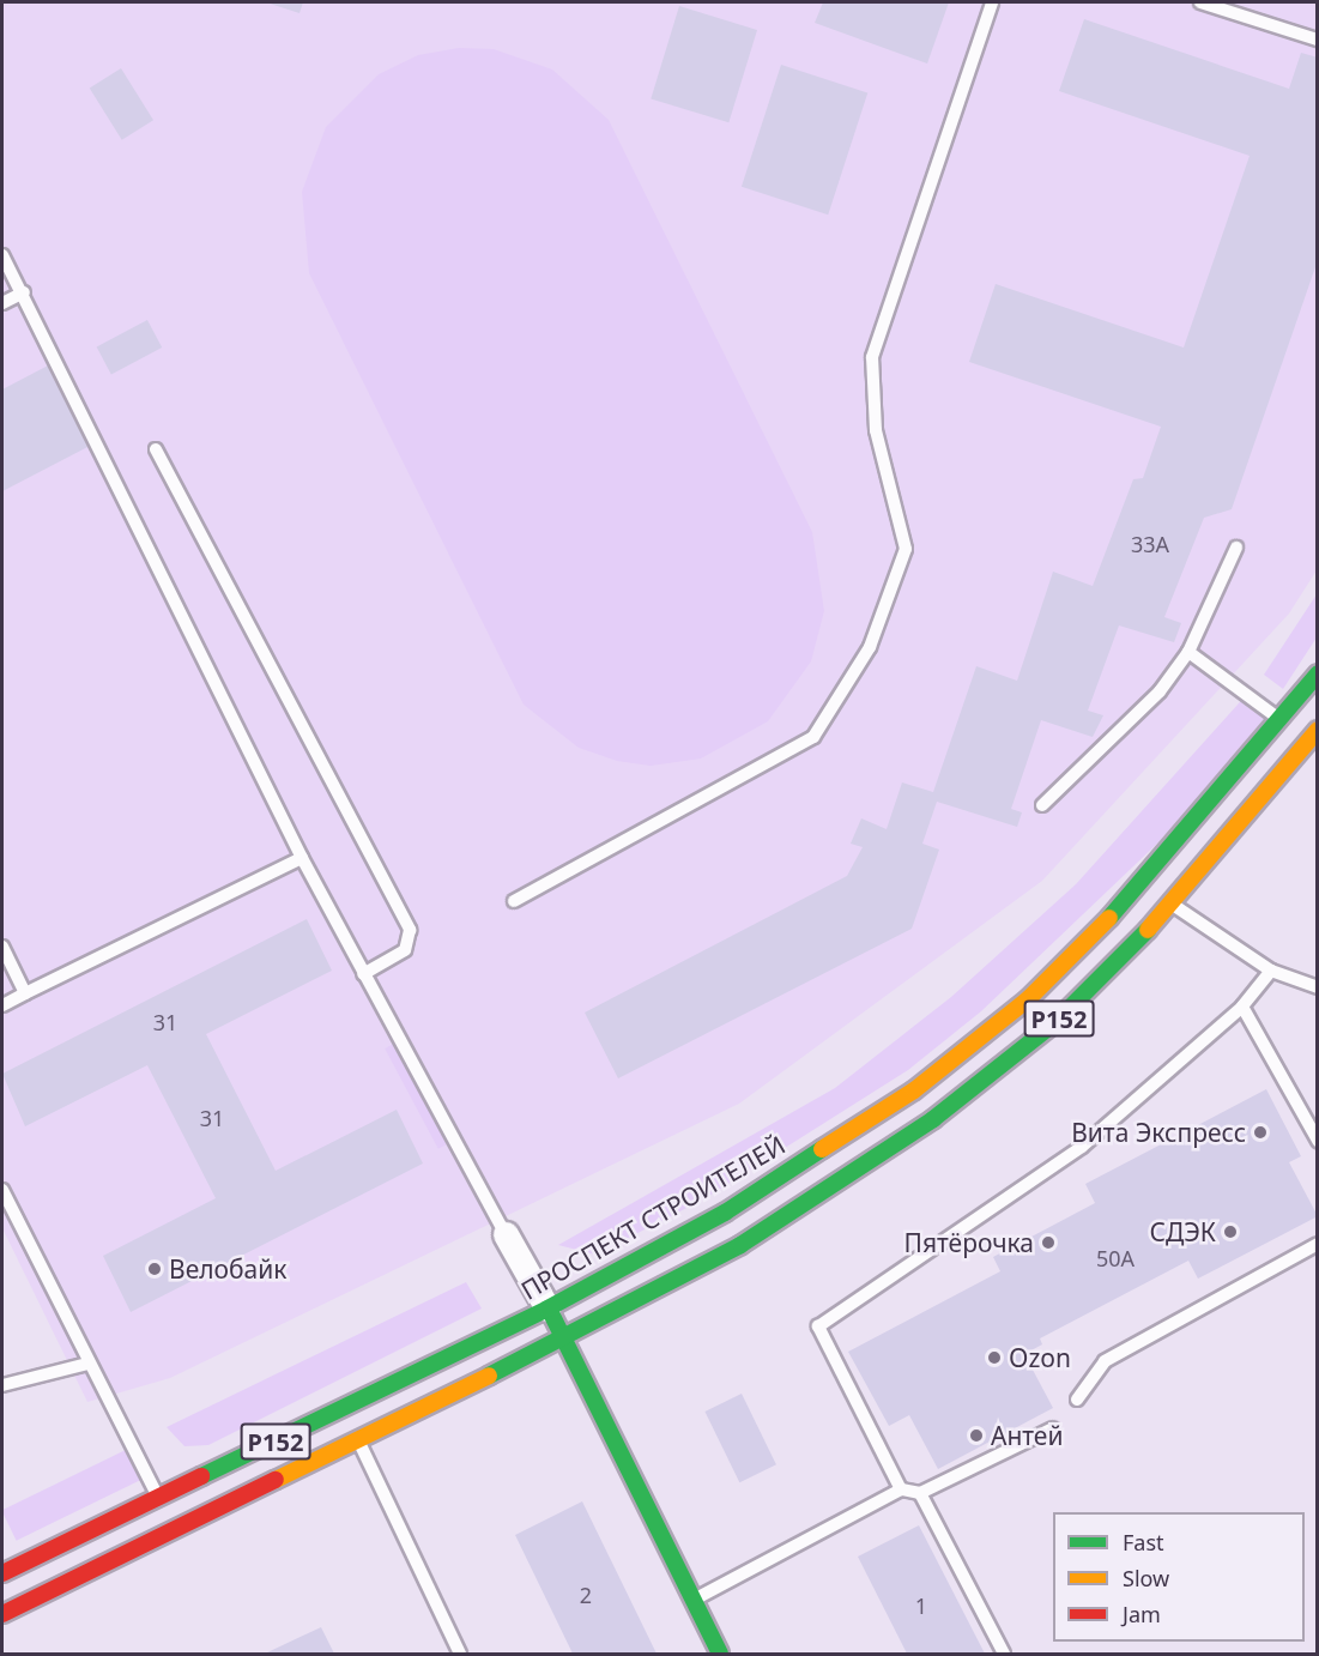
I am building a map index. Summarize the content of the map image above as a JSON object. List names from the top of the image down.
{
  "streets": {
    "main road": ["Р152", "ПРОСПЕКТ СТРОИТЕЛЕЙ"]
  },
  "places": [
    "Вита Экспресс",
    "СДЭК",
    "Пятёрочка",
    "Велобайк",
    "Ozon",
    "Антей"
  ],
  "house_numbers": [
    "33А",
    "31",
    "31",
    "50А",
    "2",
    "1"
  ],
  "legend": ["Fast", "Slow", "Jam"]
}
